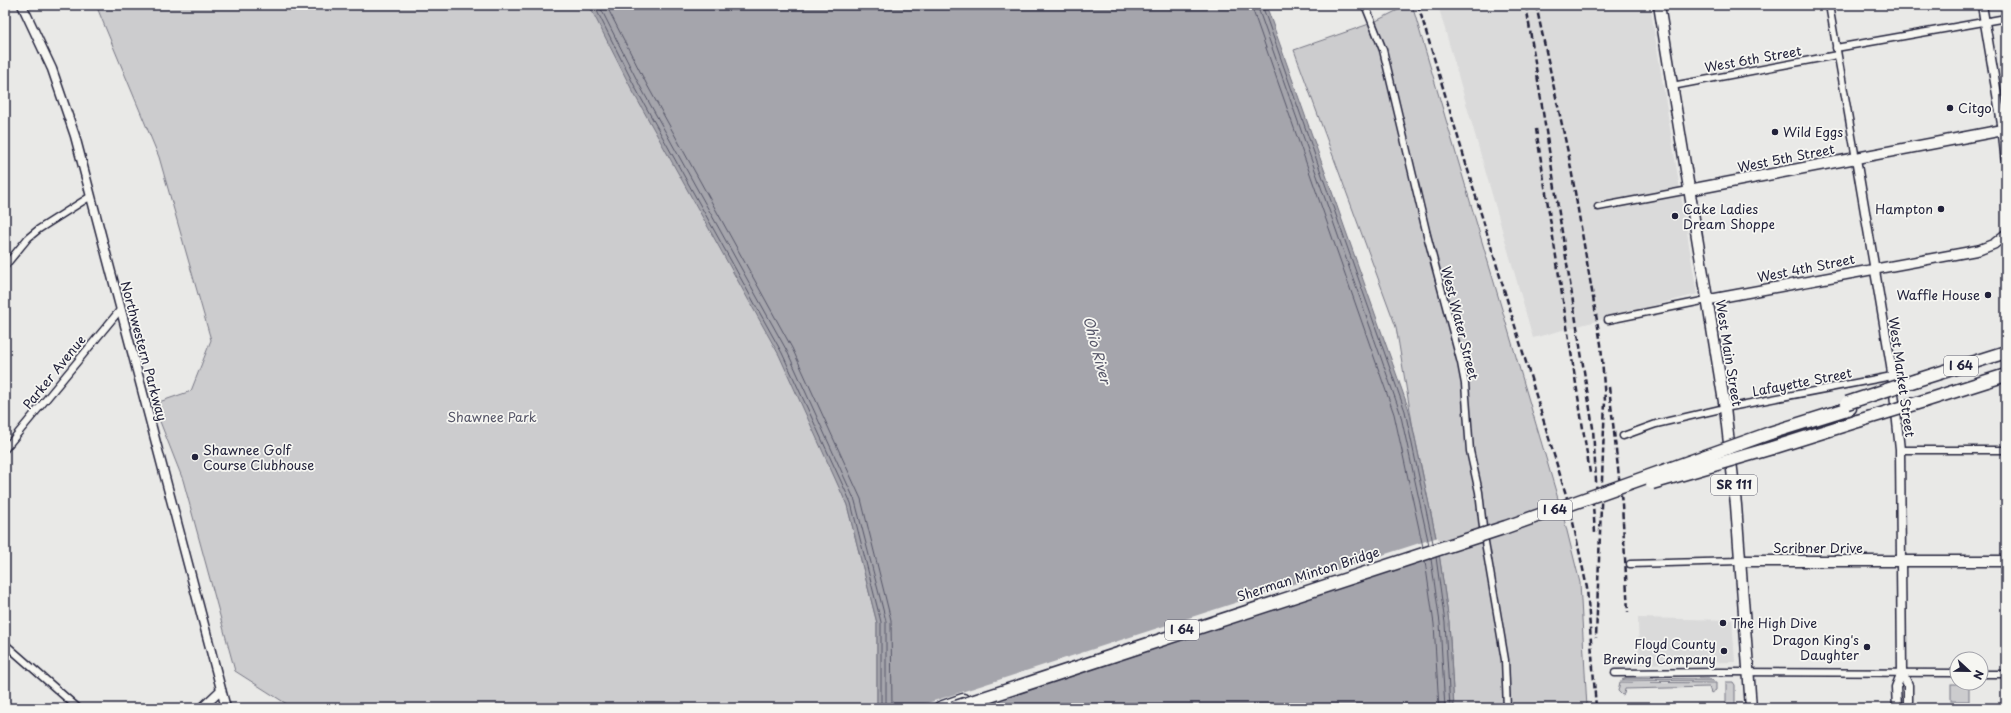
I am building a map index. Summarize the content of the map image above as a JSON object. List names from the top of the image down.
{
  "streets": {
    "highway": ["I 64", "Sherman Minton Bridge"],
    "main road": [
      "West 5th Street",
      "West 4th Street",
      "West Main Street",
      "SR 111",
      "Scribner Drive"
    ],
    "street": [
      "West 6th Street",
      "West Water Street",
      "Northwestern Parkway",
      "Parker Avenue",
      "West Market Street",
      "Lafayette Street"
    ]
  },
  "crossings": [
    ["West 6th Street", "West Main Street"],
    ["West 6th Street", "West Market Street"],
    ["West 5th Street", "West Main Street"],
    ["West 5th Street", "West Market Street"],
    ["West 4th Street", "West Main Street"],
    ["West 4th Street", "West Market Street"],
    ["Northwestern Parkway", "Parker Avenue"],
    ["West Main Street", "Lafayette Street"],
    ["West Main Street", "Scribner Drive"],
    ["I 64", "Sherman Minton Bridge"],
    ["West Market Street", "Lafayette Street"],
    ["West Market Street", "Scribner Drive"]
  ],
  "water": ["Ohio River"],
  "parks": ["Shawnee Park"],
  "places": [
    "Citgo",
    "Wild Eggs",
    "Hampton",
    "Cake Ladies Dream Shoppe",
    "Waffle House",
    "Shawnee Golf Course Clubhouse",
    "The High Dive",
    "Dragon King's Daughter",
    "Floyd County Brewing Company"
  ],
  "north": "right"
}
